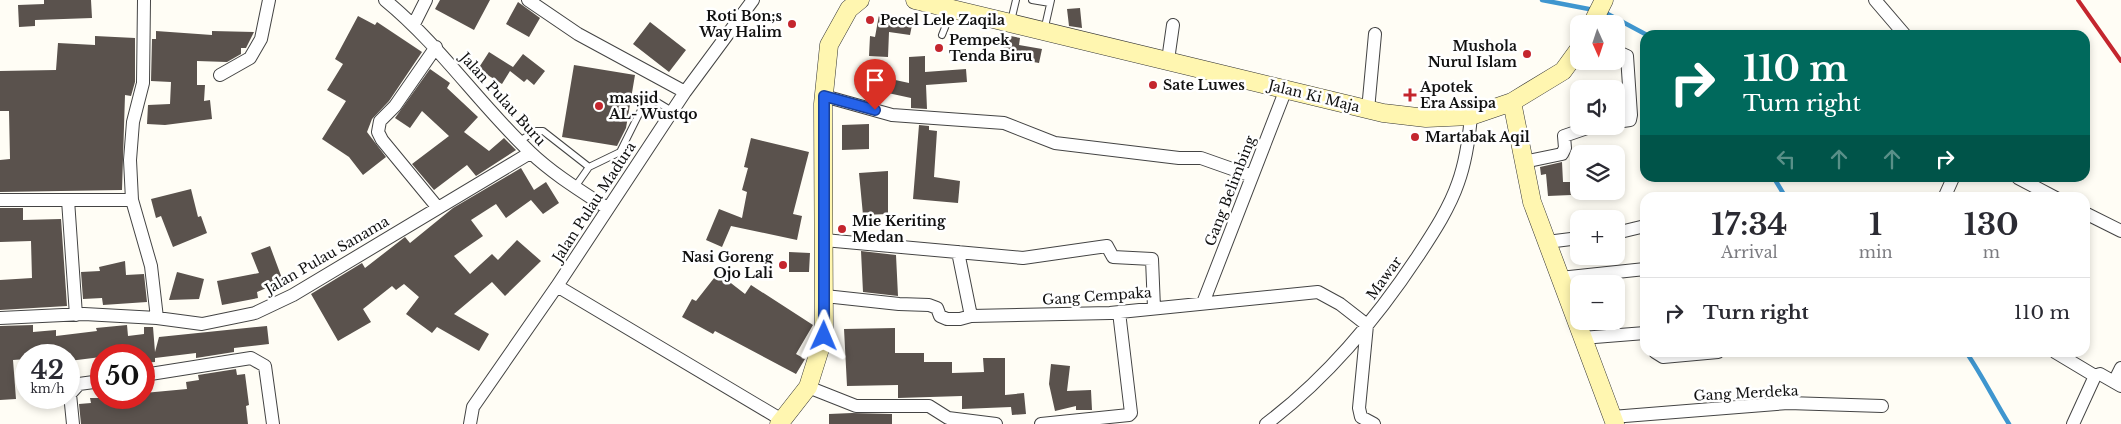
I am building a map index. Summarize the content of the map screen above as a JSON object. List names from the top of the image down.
{
  "streets": {
    "main road": ["Jalan Ki Maja"],
    "street": [
      "Jalan Pulau Buru",
      "Gang Belimbing",
      "Jalan Pulau Madura",
      "Jalan Pulau Sanama",
      "Mawar",
      "Gang Cempaka",
      "Gang Merdeka"
    ]
  },
  "crossings": [
    ["Jalan Ki Maja", "Gang Belimbing"],
    ["Jalan Ki Maja", "Mawar"],
    ["Jalan Pulau Buru", "Jalan Pulau Madura"],
    ["Jalan Pulau Buru", "Jalan Pulau Sanama"],
    ["Gang Belimbing", "Gang Cempaka"],
    ["Mawar", "Gang Cempaka"]
  ],
  "places": {
    "other": [
      "Pecel Lele Zaqila",
      "Roti Bon;s Way Halim",
      "Pempek Tenda Biru",
      "Mushola Nurul Islam",
      "Sate Luwes",
      "masjid AL- Wustqo",
      "Martabak Aqil",
      "Mie Keriting Medan",
      "Nasi Goreng Ojo Lali"
    ],
    "health": ["Apotek Era Assipa"]
  },
  "north": "bottom",
  "page": {
    "map_buttons": ["+", "−"],
    "turn": ["110 m", "Turn right"],
    "eta": [
      "17:34",
      "Arrival",
      "1",
      "min",
      "130",
      "m"
    ],
    "list": [
      {
        "name": "Turn right",
        "value": "110 m"
      }
    ],
    "speed": "42 km/h",
    "limit": "50"
  }
}
